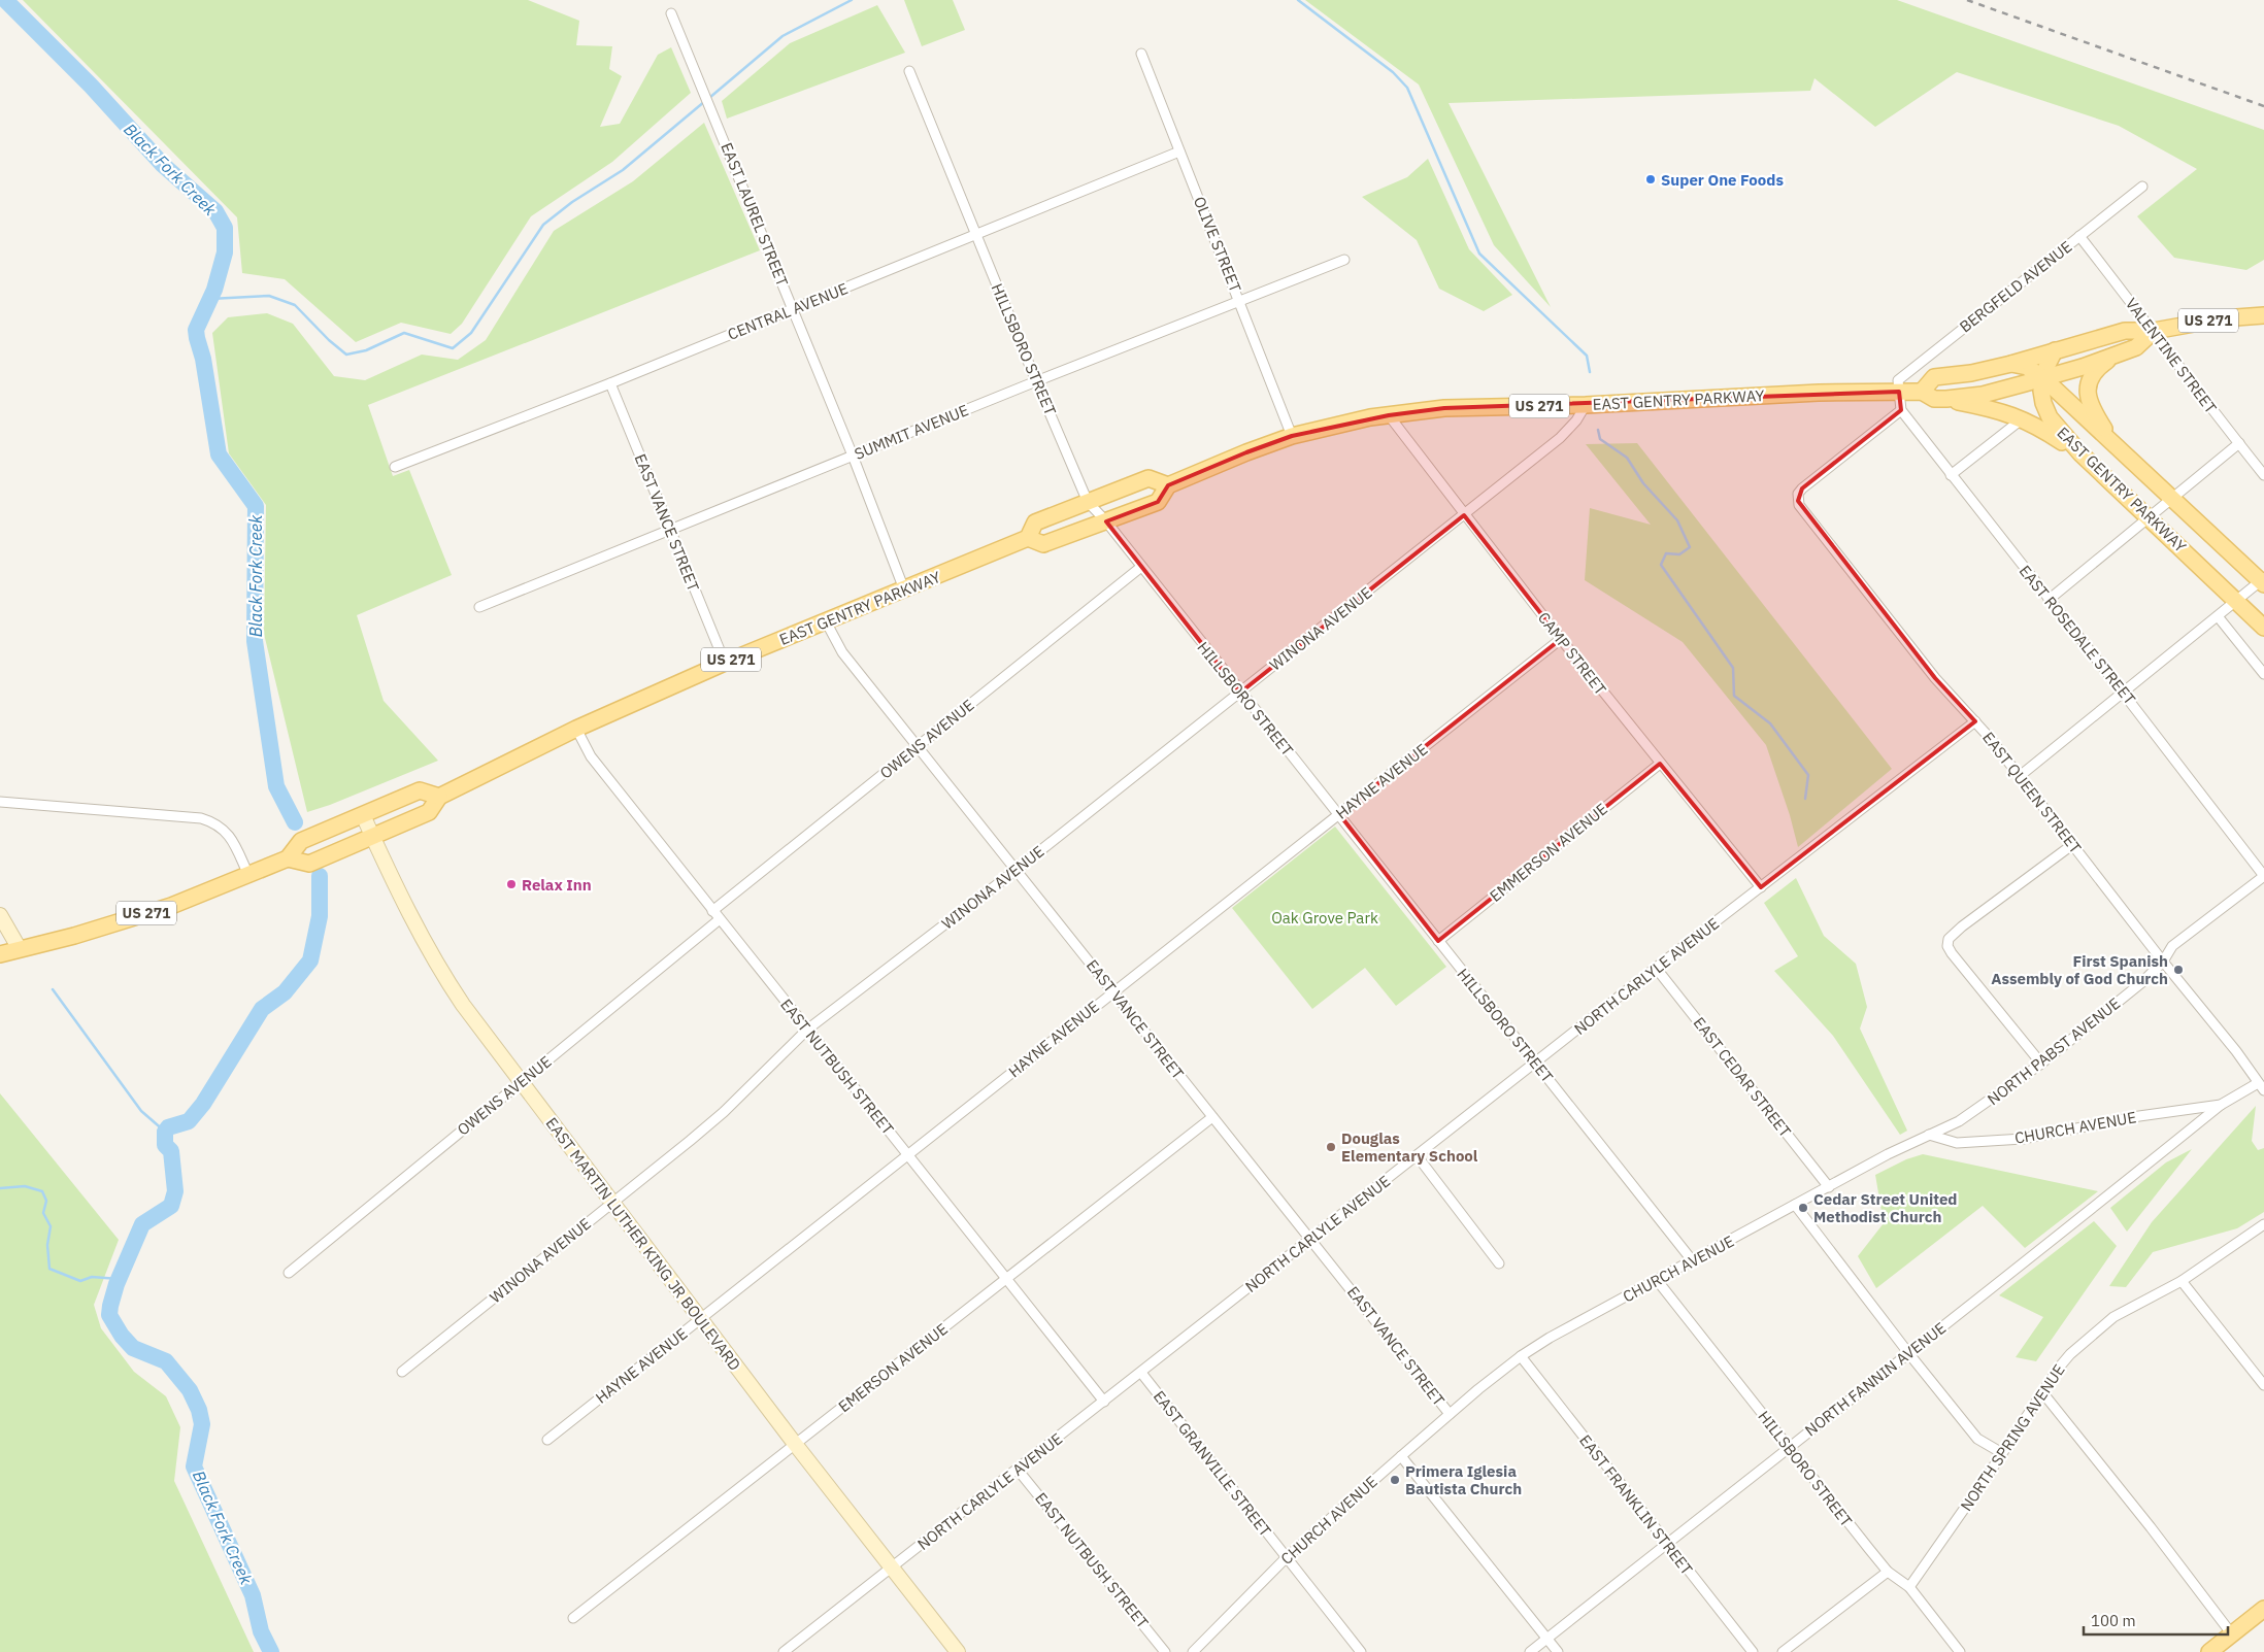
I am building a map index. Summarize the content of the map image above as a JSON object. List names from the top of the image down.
{
  "streets": {
    "main road": ["US 271", "EAST GENTRY PARKWAY", "EAST MARTIN LUTHER KING JR BOULEVARD"],
    "street": [
      "EAST LAUREL STREET",
      "OLIVE STREET",
      "BERGFELD AVENUE",
      "CENTRAL AVENUE",
      "HILLSBORO STREET",
      "VALENTINE STREET",
      "SUMMIT AVENUE",
      "EAST VANCE STREET",
      "WINONA AVENUE",
      "EAST ROSEDALE STREET",
      "CAMP STREET",
      "OWENS AVENUE",
      "HAYNE AVENUE",
      "EAST QUEEN STREET",
      "EMMERSON AVENUE",
      "NORTH CARLYLE AVENUE",
      "NORTH PABST AVENUE",
      "EAST NUTBUSH STREET",
      "EAST CEDAR STREET",
      "CHURCH AVENUE",
      "EMERSON AVENUE",
      "NORTH FANNIN AVENUE",
      "NORTH SPRING AVENUE",
      "EAST GRANVILLE STREET",
      "EAST FRANKLIN STREET"
    ]
  },
  "crossings": [
    ["EAST LAUREL STREET", "CENTRAL AVENUE"],
    ["EAST LAUREL STREET", "EAST GENTRY PARKWAY"],
    ["EAST LAUREL STREET", "SUMMIT AVENUE"],
    ["OLIVE STREET", "CENTRAL AVENUE"],
    ["OLIVE STREET", "EAST GENTRY PARKWAY"],
    ["OLIVE STREET", "SUMMIT AVENUE"],
    ["BERGFELD AVENUE", "VALENTINE STREET"],
    ["BERGFELD AVENUE", "EAST GENTRY PARKWAY"],
    ["CENTRAL AVENUE", "HILLSBORO STREET"],
    ["CENTRAL AVENUE", "EAST VANCE STREET"],
    ["US 271", "VALENTINE STREET"],
    ["US 271", "EAST GENTRY PARKWAY"],
    ["US 271", "EAST MARTIN LUTHER KING JR BOULEVARD"],
    ["HILLSBORO STREET", "EAST GENTRY PARKWAY"],
    ["HILLSBORO STREET", "SUMMIT AVENUE"],
    ["HILLSBORO STREET", "WINONA AVENUE"],
    ["HILLSBORO STREET", "OWENS AVENUE"],
    ["HILLSBORO STREET", "HAYNE AVENUE"],
    ["HILLSBORO STREET", "EMMERSON AVENUE"],
    ["HILLSBORO STREET", "NORTH CARLYLE AVENUE"],
    ["HILLSBORO STREET", "CHURCH AVENUE"],
    ["HILLSBORO STREET", "NORTH FANNIN AVENUE"],
    ["HILLSBORO STREET", "NORTH SPRING AVENUE"],
    ["EAST GENTRY PARKWAY", "EAST VANCE STREET"],
    ["EAST GENTRY PARKWAY", "WINONA AVENUE"],
    ["EAST GENTRY PARKWAY", "CAMP STREET"],
    ["EAST GENTRY PARKWAY", "EAST NUTBUSH STREET"],
    ["EAST GENTRY PARKWAY", "EAST MARTIN LUTHER KING JR BOULEVARD"],
    ["SUMMIT AVENUE", "EAST VANCE STREET"],
    ["EAST VANCE STREET", "WINONA AVENUE"],
    ["EAST VANCE STREET", "OWENS AVENUE"],
    ["EAST VANCE STREET", "HAYNE AVENUE"],
    ["EAST VANCE STREET", "NORTH CARLYLE AVENUE"],
    ["EAST VANCE STREET", "CHURCH AVENUE"],
    ["EAST VANCE STREET", "EMERSON AVENUE"],
    ["WINONA AVENUE", "CAMP STREET"],
    ["WINONA AVENUE", "EAST NUTBUSH STREET"],
    ["WINONA AVENUE", "EAST MARTIN LUTHER KING JR BOULEVARD"],
    ["EAST ROSEDALE STREET", "EAST QUEEN STREET"],
    ["EAST ROSEDALE STREET", "NORTH PABST AVENUE"],
    ["CAMP STREET", "HAYNE AVENUE"],
    ["CAMP STREET", "EMMERSON AVENUE"],
    ["CAMP STREET", "NORTH CARLYLE AVENUE"],
    ["OWENS AVENUE", "EAST NUTBUSH STREET"],
    ["OWENS AVENUE", "EAST MARTIN LUTHER KING JR BOULEVARD"],
    ["HAYNE AVENUE", "EAST NUTBUSH STREET"],
    ["HAYNE AVENUE", "EAST MARTIN LUTHER KING JR BOULEVARD"],
    ["EAST QUEEN STREET", "NORTH CARLYLE AVENUE"],
    ["EAST QUEEN STREET", "NORTH PABST AVENUE"],
    ["EAST QUEEN STREET", "CHURCH AVENUE"],
    ["NORTH CARLYLE AVENUE", "EAST NUTBUSH STREET"],
    ["NORTH CARLYLE AVENUE", "EAST CEDAR STREET"],
    ["NORTH CARLYLE AVENUE", "EAST MARTIN LUTHER KING JR BOULEVARD"],
    ["NORTH CARLYLE AVENUE", "EAST GRANVILLE STREET"],
    ["NORTH PABST AVENUE", "CHURCH AVENUE"],
    ["EAST NUTBUSH STREET", "EMERSON AVENUE"],
    ["EAST CEDAR STREET", "CHURCH AVENUE"],
    ["CHURCH AVENUE", "NORTH FANNIN AVENUE"],
    ["CHURCH AVENUE", "EAST GRANVILLE STREET"],
    ["CHURCH AVENUE", "EAST FRANKLIN STREET"],
    ["EAST MARTIN LUTHER KING JR BOULEVARD", "EMERSON AVENUE"],
    ["NORTH FANNIN AVENUE", "EAST FRANKLIN STREET"]
  ],
  "water": ["Black Fork Creek"],
  "parks": ["Oak Grove Park"],
  "places": [
    "Super One Foods",
    "Relax Inn",
    "First Spanish Assembly of God Church",
    "Douglas Elementary School",
    "Cedar Street United Methodist Church",
    "Primera Iglesia Bautista Church"
  ],
  "scale_bar": "100 m"
}
